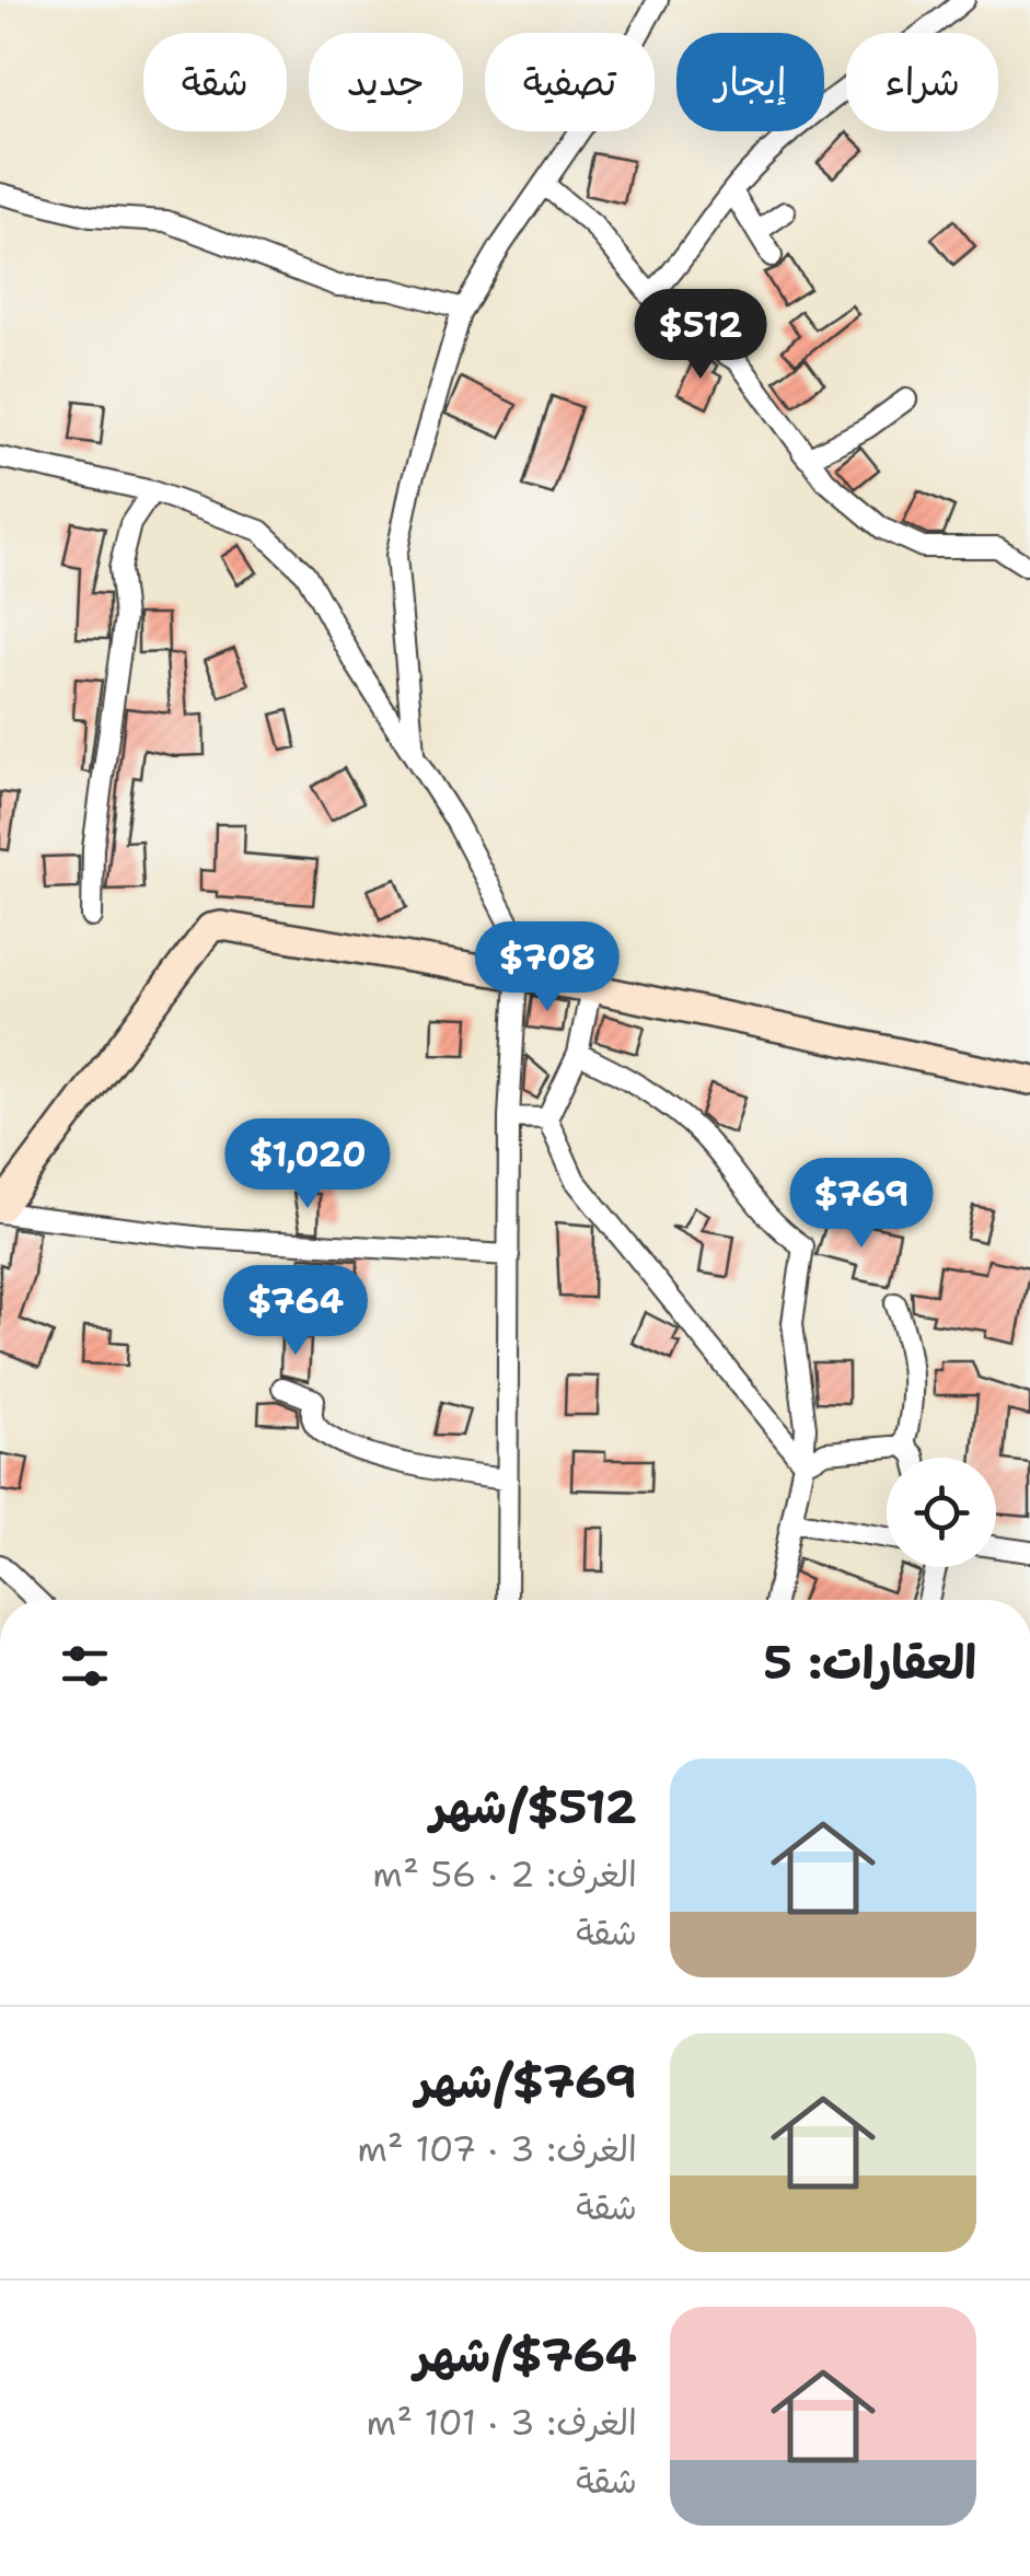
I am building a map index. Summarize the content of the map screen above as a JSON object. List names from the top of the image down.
{
  "page": {
    "chip": [
      "شراء",
      "إيجار",
      "تصفية",
      "جديد",
      "شقة"
    ],
    "price": [
      "$512",
      "$708",
      "$1,020",
      "$769",
      "$764"
    ],
    "heading": "العقارات: 5",
    "list": [
      {
        "name": "$512/شهر",
        "note": "الغرف: 2 · 56 m² · شقة"
      },
      {
        "name": "$769/شهر",
        "note": "الغرف: 3 · 107 m² · شقة"
      },
      {
        "name": "$764/شهر",
        "note": "الغرف: 3 · 101 m² · شقة"
      }
    ]
  }
}
